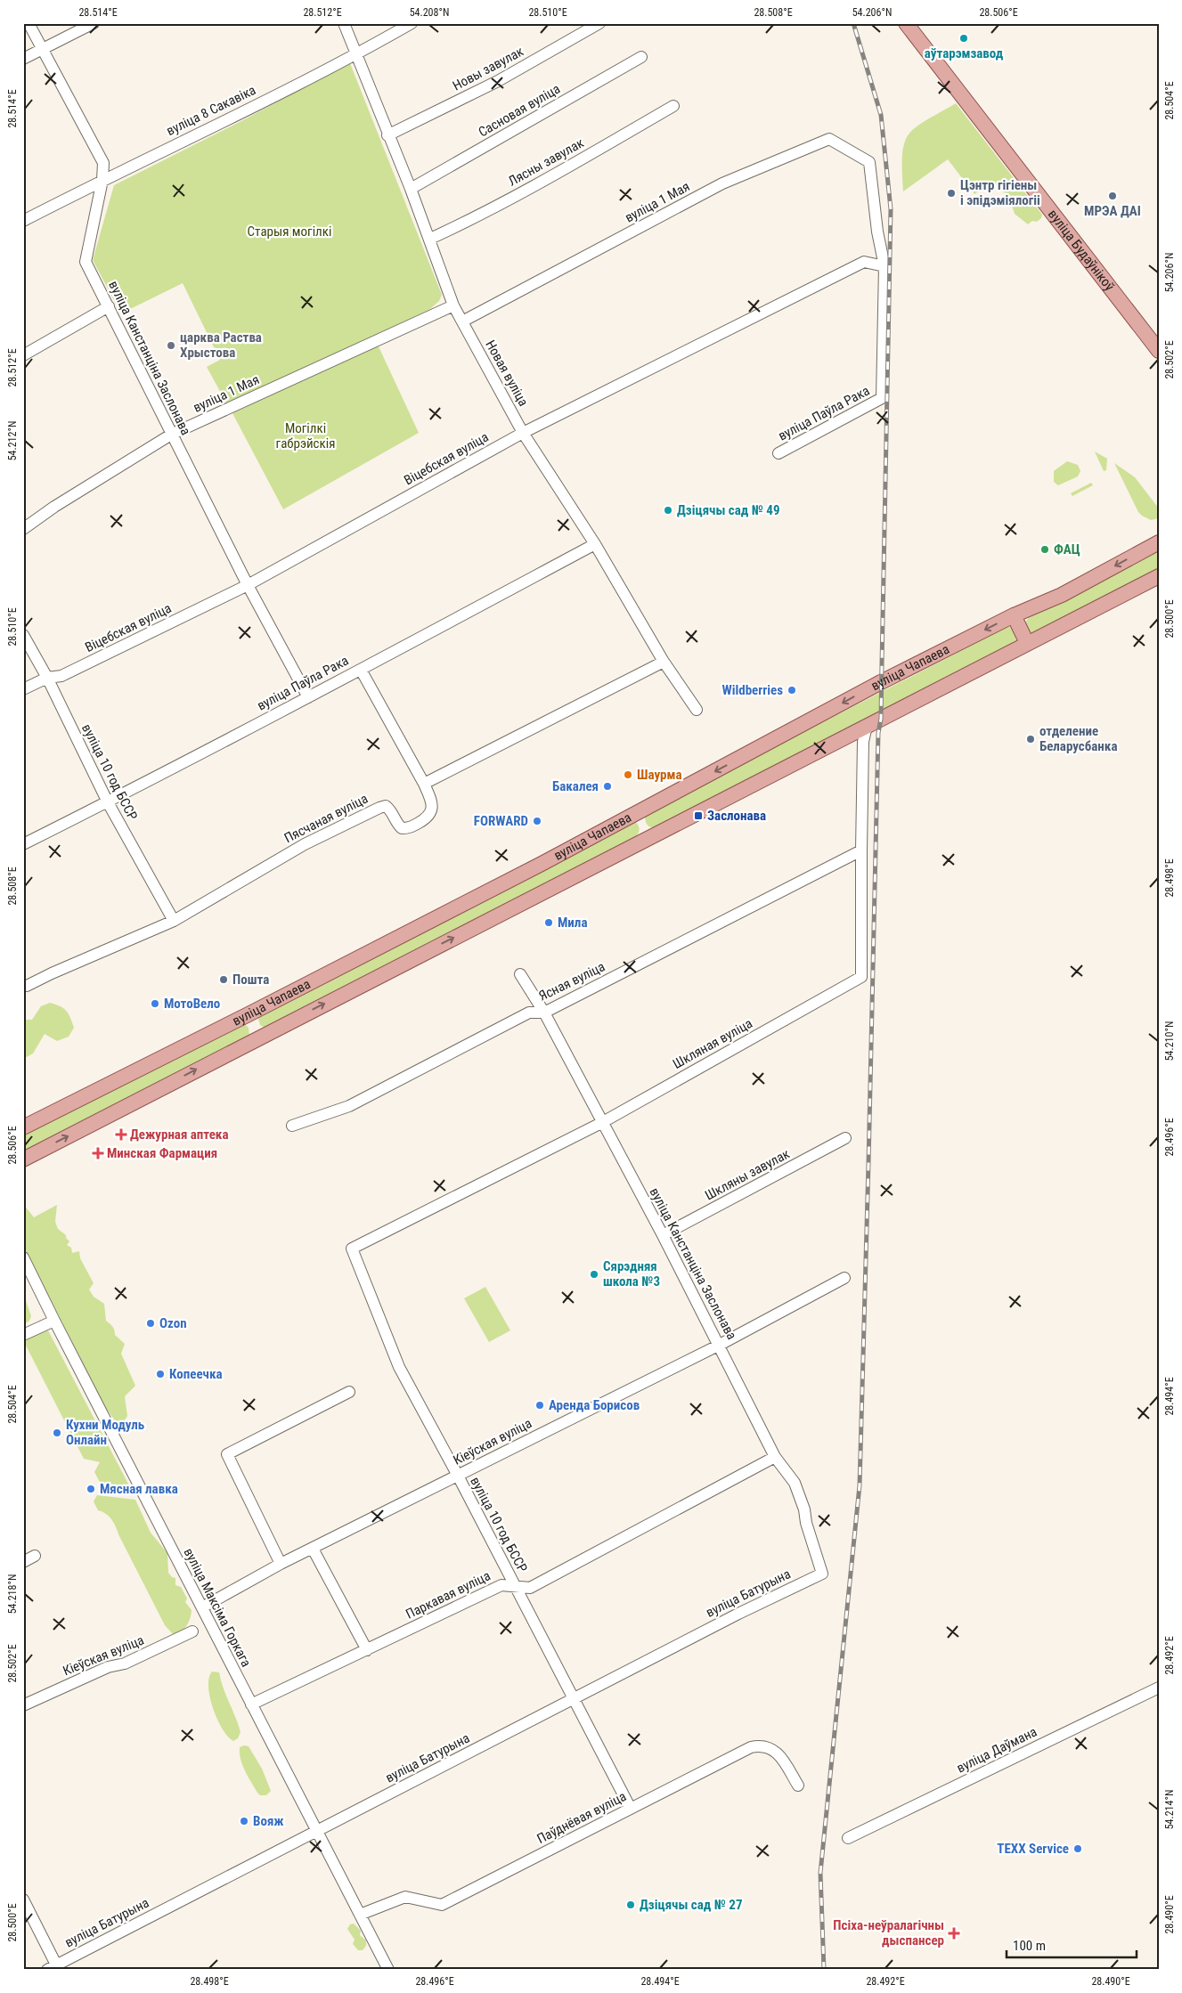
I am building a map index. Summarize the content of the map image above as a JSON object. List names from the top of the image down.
{
  "streets": {
    "main road": ["вуліца Будаўнікоў", "вуліца Чапаева"],
    "street": [
      "Новы завулак",
      "вуліца 8 Сакавіка",
      "Сасновая вуліца",
      "Лясны завулак",
      "вуліца 1 Мая",
      "вуліца Канстанціна Заслонава",
      "Новая вуліца",
      "вуліца Паўла Рака",
      "Віцебская вуліца",
      "вуліца 10 год БССР",
      "Пясчаная вуліца",
      "Ясная вуліца",
      "Шкляная вуліца",
      "Шкляны завулак",
      "Кіеўская вуліца",
      "вуліца Батурына",
      "Паркавая вуліца",
      "вуліца Максіма Горкага",
      "вуліца Даўмана",
      "Паўднёвая вуліца"
    ]
  },
  "crossings": [
    ["Новы завулак", "Новая вуліца"],
    ["вуліца 8 Сакавіка", "вуліца Канстанціна Заслонава"],
    ["вуліца 8 Сакавіка", "Новая вуліца"],
    ["Сасновая вуліца", "Новая вуліца"],
    ["Лясны завулак", "Новая вуліца"],
    ["вуліца 1 Мая", "вуліца Канстанціна Заслонава"],
    ["вуліца 1 Мая", "Новая вуліца"],
    ["вуліца 1 Мая", "вуліца Паўла Рака"],
    ["вуліца 1 Мая", "Віцебская вуліца"],
    ["вуліца Канстанціна Заслонава", "вуліца Паўла Рака"],
    ["вуліца Канстанціна Заслонава", "Віцебская вуліца"],
    ["вуліца Канстанціна Заслонава", "Ясная вуліца"],
    ["вуліца Канстанціна Заслонава", "Шкляная вуліца"],
    ["вуліца Канстанціна Заслонава", "Шкляны завулак"],
    ["вуліца Канстанціна Заслонава", "Кіеўская вуліца"],
    ["вуліца Канстанціна Заслонава", "вуліца Батурына"],
    ["вуліца Канстанціна Заслонава", "Паркавая вуліца"],
    ["Новая вуліца", "вуліца Паўла Рака"],
    ["Новая вуліца", "Віцебская вуліца"],
    ["вуліца Паўла Рака", "Віцебская вуліца"],
    ["вуліца Паўла Рака", "вуліца 10 год БССР"],
    ["Віцебская вуліца", "вуліца 10 год БССР"],
    ["вуліца Чапаева", "Шкляная вуліца"],
    ["вуліца 10 год БССР", "Пясчаная вуліца"],
    ["вуліца 10 год БССР", "Шкляная вуліца"],
    ["вуліца 10 год БССР", "Кіеўская вуліца"],
    ["вуліца 10 год БССР", "вуліца Батурына"],
    ["вуліца 10 год БССР", "Паркавая вуліца"],
    ["вуліца 10 год БССР", "Паўднёвая вуліца"],
    ["Ясная вуліца", "Шкляная вуліца"],
    ["Кіеўская вуліца", "вуліца Максіма Горкага"],
    ["вуліца Батурына", "вуліца Максіма Горкага"],
    ["Паркавая вуліца", "вуліца Максіма Горкага"],
    ["вуліца Максіма Горкага", "Паўднёвая вуліца"]
  ],
  "parks": ["Старыя могілкі", "Могілкі габрэйскія"],
  "places": {
    "other": [
      "аўтарэмзавод",
      "Цэнтр гігіены і эпідэміялогіі",
      "МРЭА ДАІ",
      "царква Раства Хрыстова",
      "Дзіцячы сад № 49",
      "ФАЦ",
      "Wildberries",
      "отделение Беларусбанка",
      "Шаурма",
      "Бакалея",
      "FORWARD",
      "Мила",
      "Пошта",
      "МотоВело",
      "Сярэдняя школа №3",
      "Ozon",
      "Копеечка",
      "Аренда Борисов",
      "Кухни Модуль Онлайн",
      "Мясная лавка",
      "Вояж",
      "TEXX Service",
      "Дзіцячы сад № 27"
    ],
    "transit": ["Заслонава"],
    "health": ["Дежурная аптека", "Минская Фармация", "Псіха-неўралагічны дыспансер"]
  },
  "scale_bar": "100 m",
  "coordinates": [
    "28.514°E",
    "28.512°E",
    "54.208°N",
    "28.510°E",
    "28.508°E",
    "54.206°N",
    "28.506°E",
    "28.504°E",
    "28.502°E",
    "54.212°N",
    "28.500°E",
    "28.498°E",
    "54.210°N",
    "28.496°E",
    "28.494°E",
    "54.218°N",
    "28.492°E",
    "54.214°N",
    "28.490°E"
  ]
}
